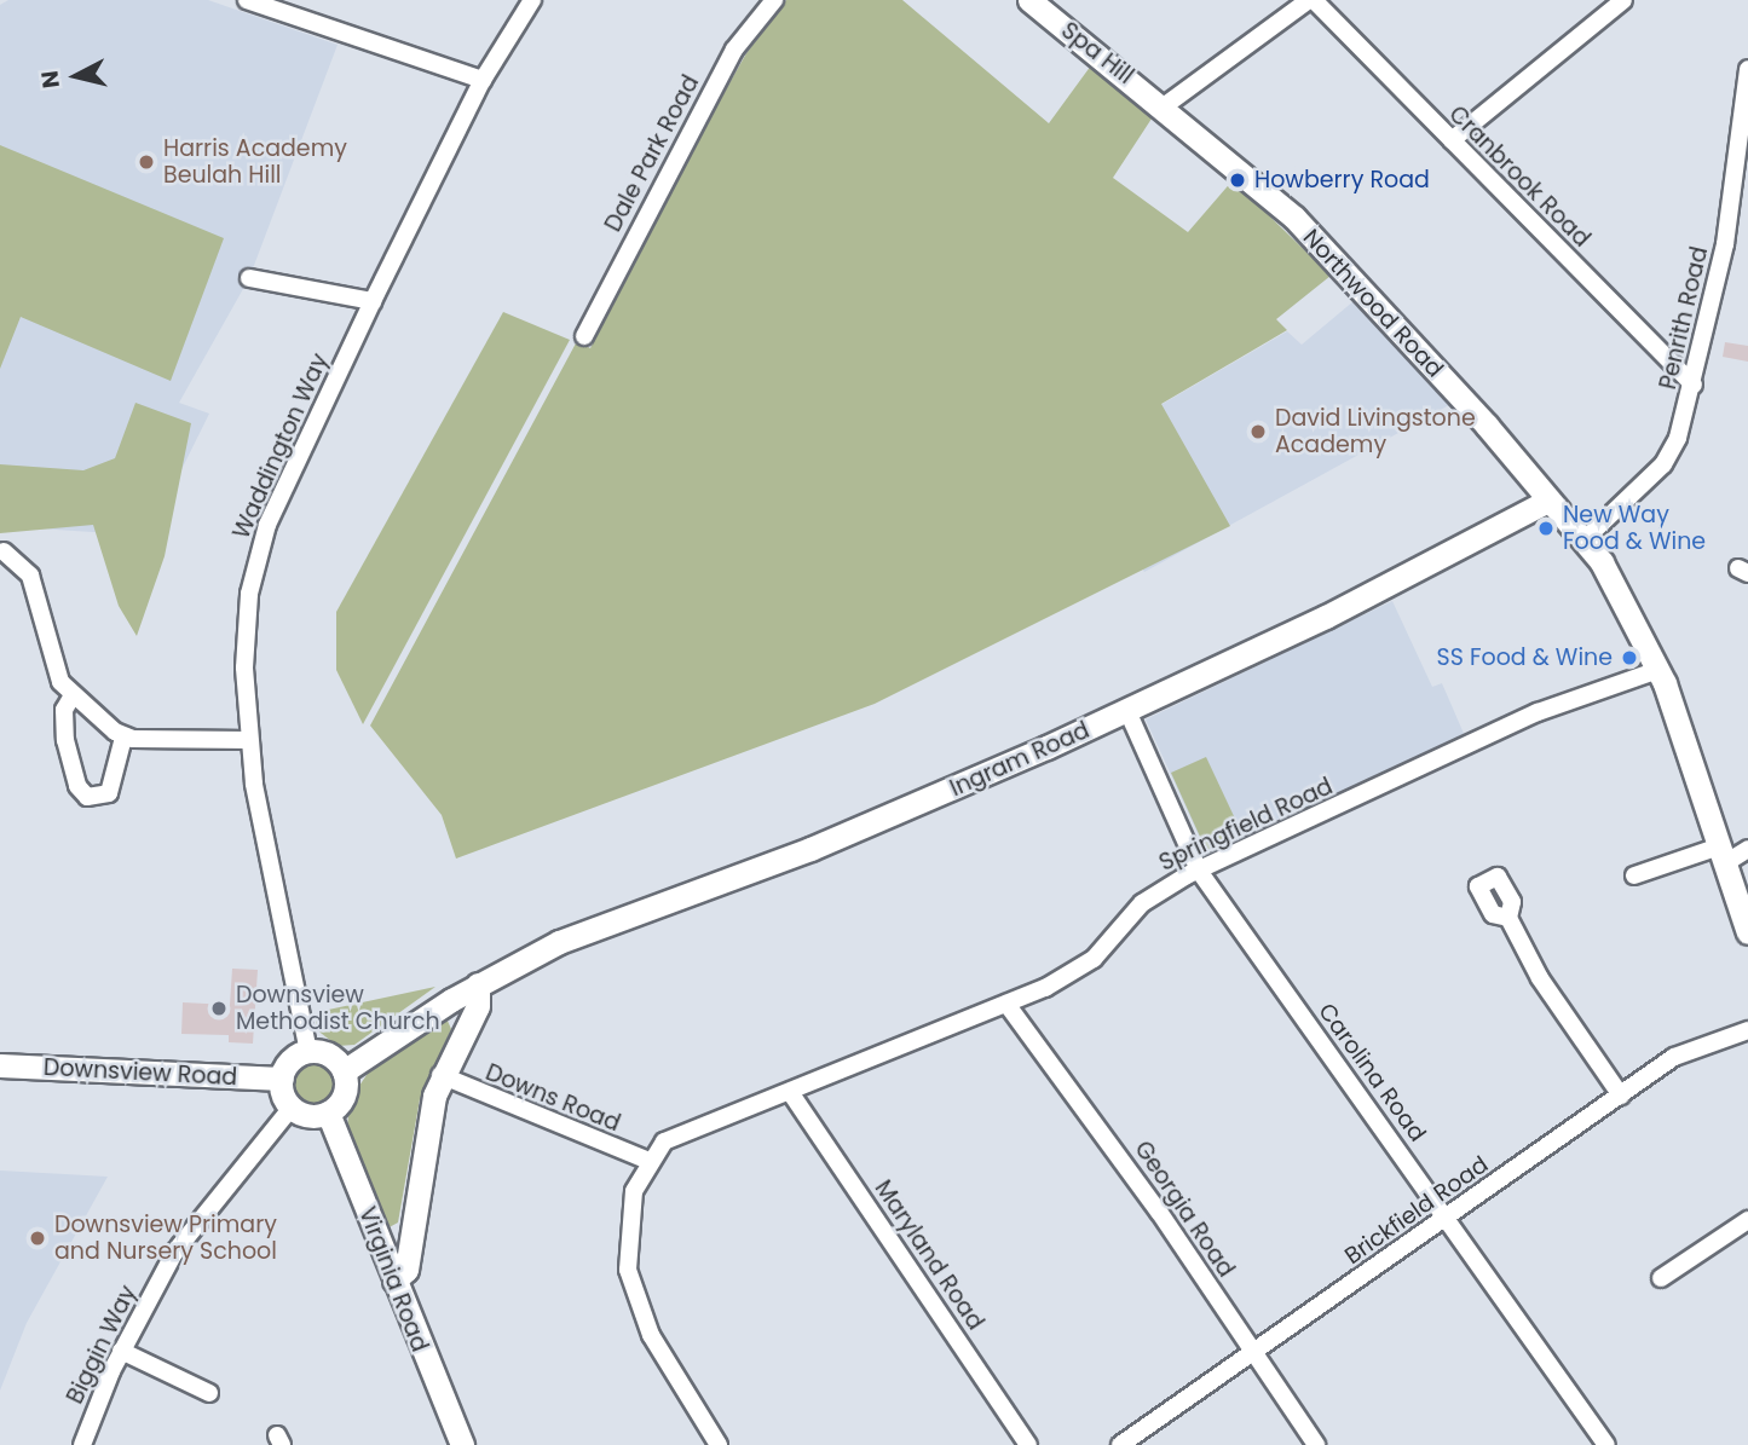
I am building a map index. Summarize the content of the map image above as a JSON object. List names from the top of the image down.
{
  "streets": {
    "street": [
      "Spa Hill",
      "Dale Park Road",
      "Cranbrook Road",
      "Northwood Road",
      "Penrith Road",
      "Waddington Way",
      "Ingram Road",
      "Springfield Road",
      "Downsview Road",
      "Carolina Road",
      "Downs Road",
      "Georgia Road",
      "Brickfield Road",
      "Maryland Road",
      "Virginia Road",
      "Biggin Way"
    ]
  },
  "crossings": [
    ["Spa Hill", "Northwood Road"],
    ["Cranbrook Road", "Penrith Road"],
    ["Northwood Road", "Penrith Road"],
    ["Northwood Road", "Ingram Road"],
    ["Northwood Road", "Springfield Road"],
    ["Waddington Way", "Ingram Road"],
    ["Waddington Way", "Downsview Road"],
    ["Waddington Way", "Virginia Road"],
    ["Waddington Way", "Biggin Way"],
    ["Ingram Road", "Downsview Road"],
    ["Ingram Road", "Carolina Road"],
    ["Ingram Road", "Virginia Road"],
    ["Ingram Road", "Biggin Way"],
    ["Springfield Road", "Carolina Road"],
    ["Springfield Road", "Downs Road"],
    ["Springfield Road", "Georgia Road"],
    ["Springfield Road", "Maryland Road"],
    ["Downsview Road", "Virginia Road"],
    ["Downsview Road", "Biggin Way"],
    ["Carolina Road", "Brickfield Road"],
    ["Georgia Road", "Brickfield Road"],
    ["Virginia Road", "Biggin Way"]
  ],
  "places": [
    "Harris Academy Beulah Hill",
    "Howberry Road",
    "David Livingstone Academy",
    "New Way Food & Wine",
    "SS Food & Wine",
    "Downsview Methodist Church",
    "Downsview Primary and Nursery School"
  ],
  "north": "left"
}
